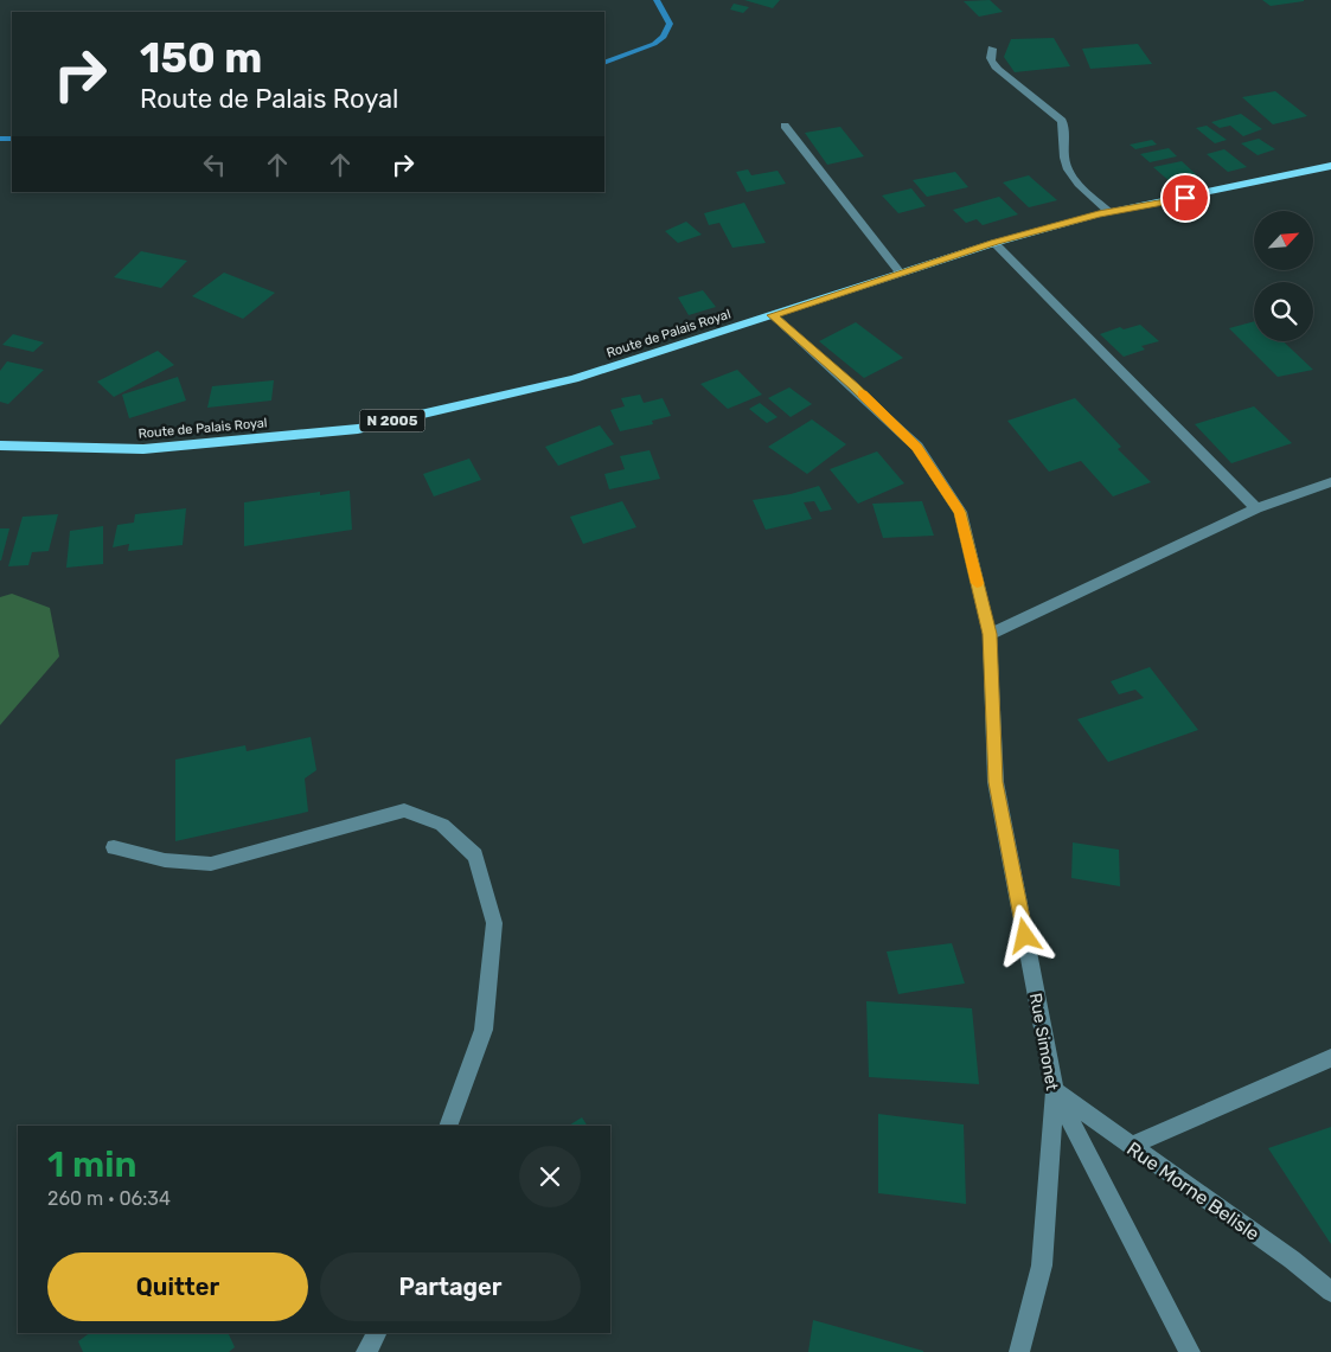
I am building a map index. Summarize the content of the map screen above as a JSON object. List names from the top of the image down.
{
  "streets": {
    "main road": ["Route de Palais Royal", "N 2005"],
    "street": ["Rue Simonet", "Rue Morne Belisle"]
  },
  "crossings": [
    ["Route de Palais Royal", "Rue Simonet"],
    ["Rue Simonet", "Rue Morne Belisle"]
  ],
  "north": "top right",
  "page": {
    "turn": ["150 m", "Route de Palais Royal"],
    "heading": ["1 min", "260 m · 06:34"],
    "buttons": ["Quitter", "Partager"]
  }
}
